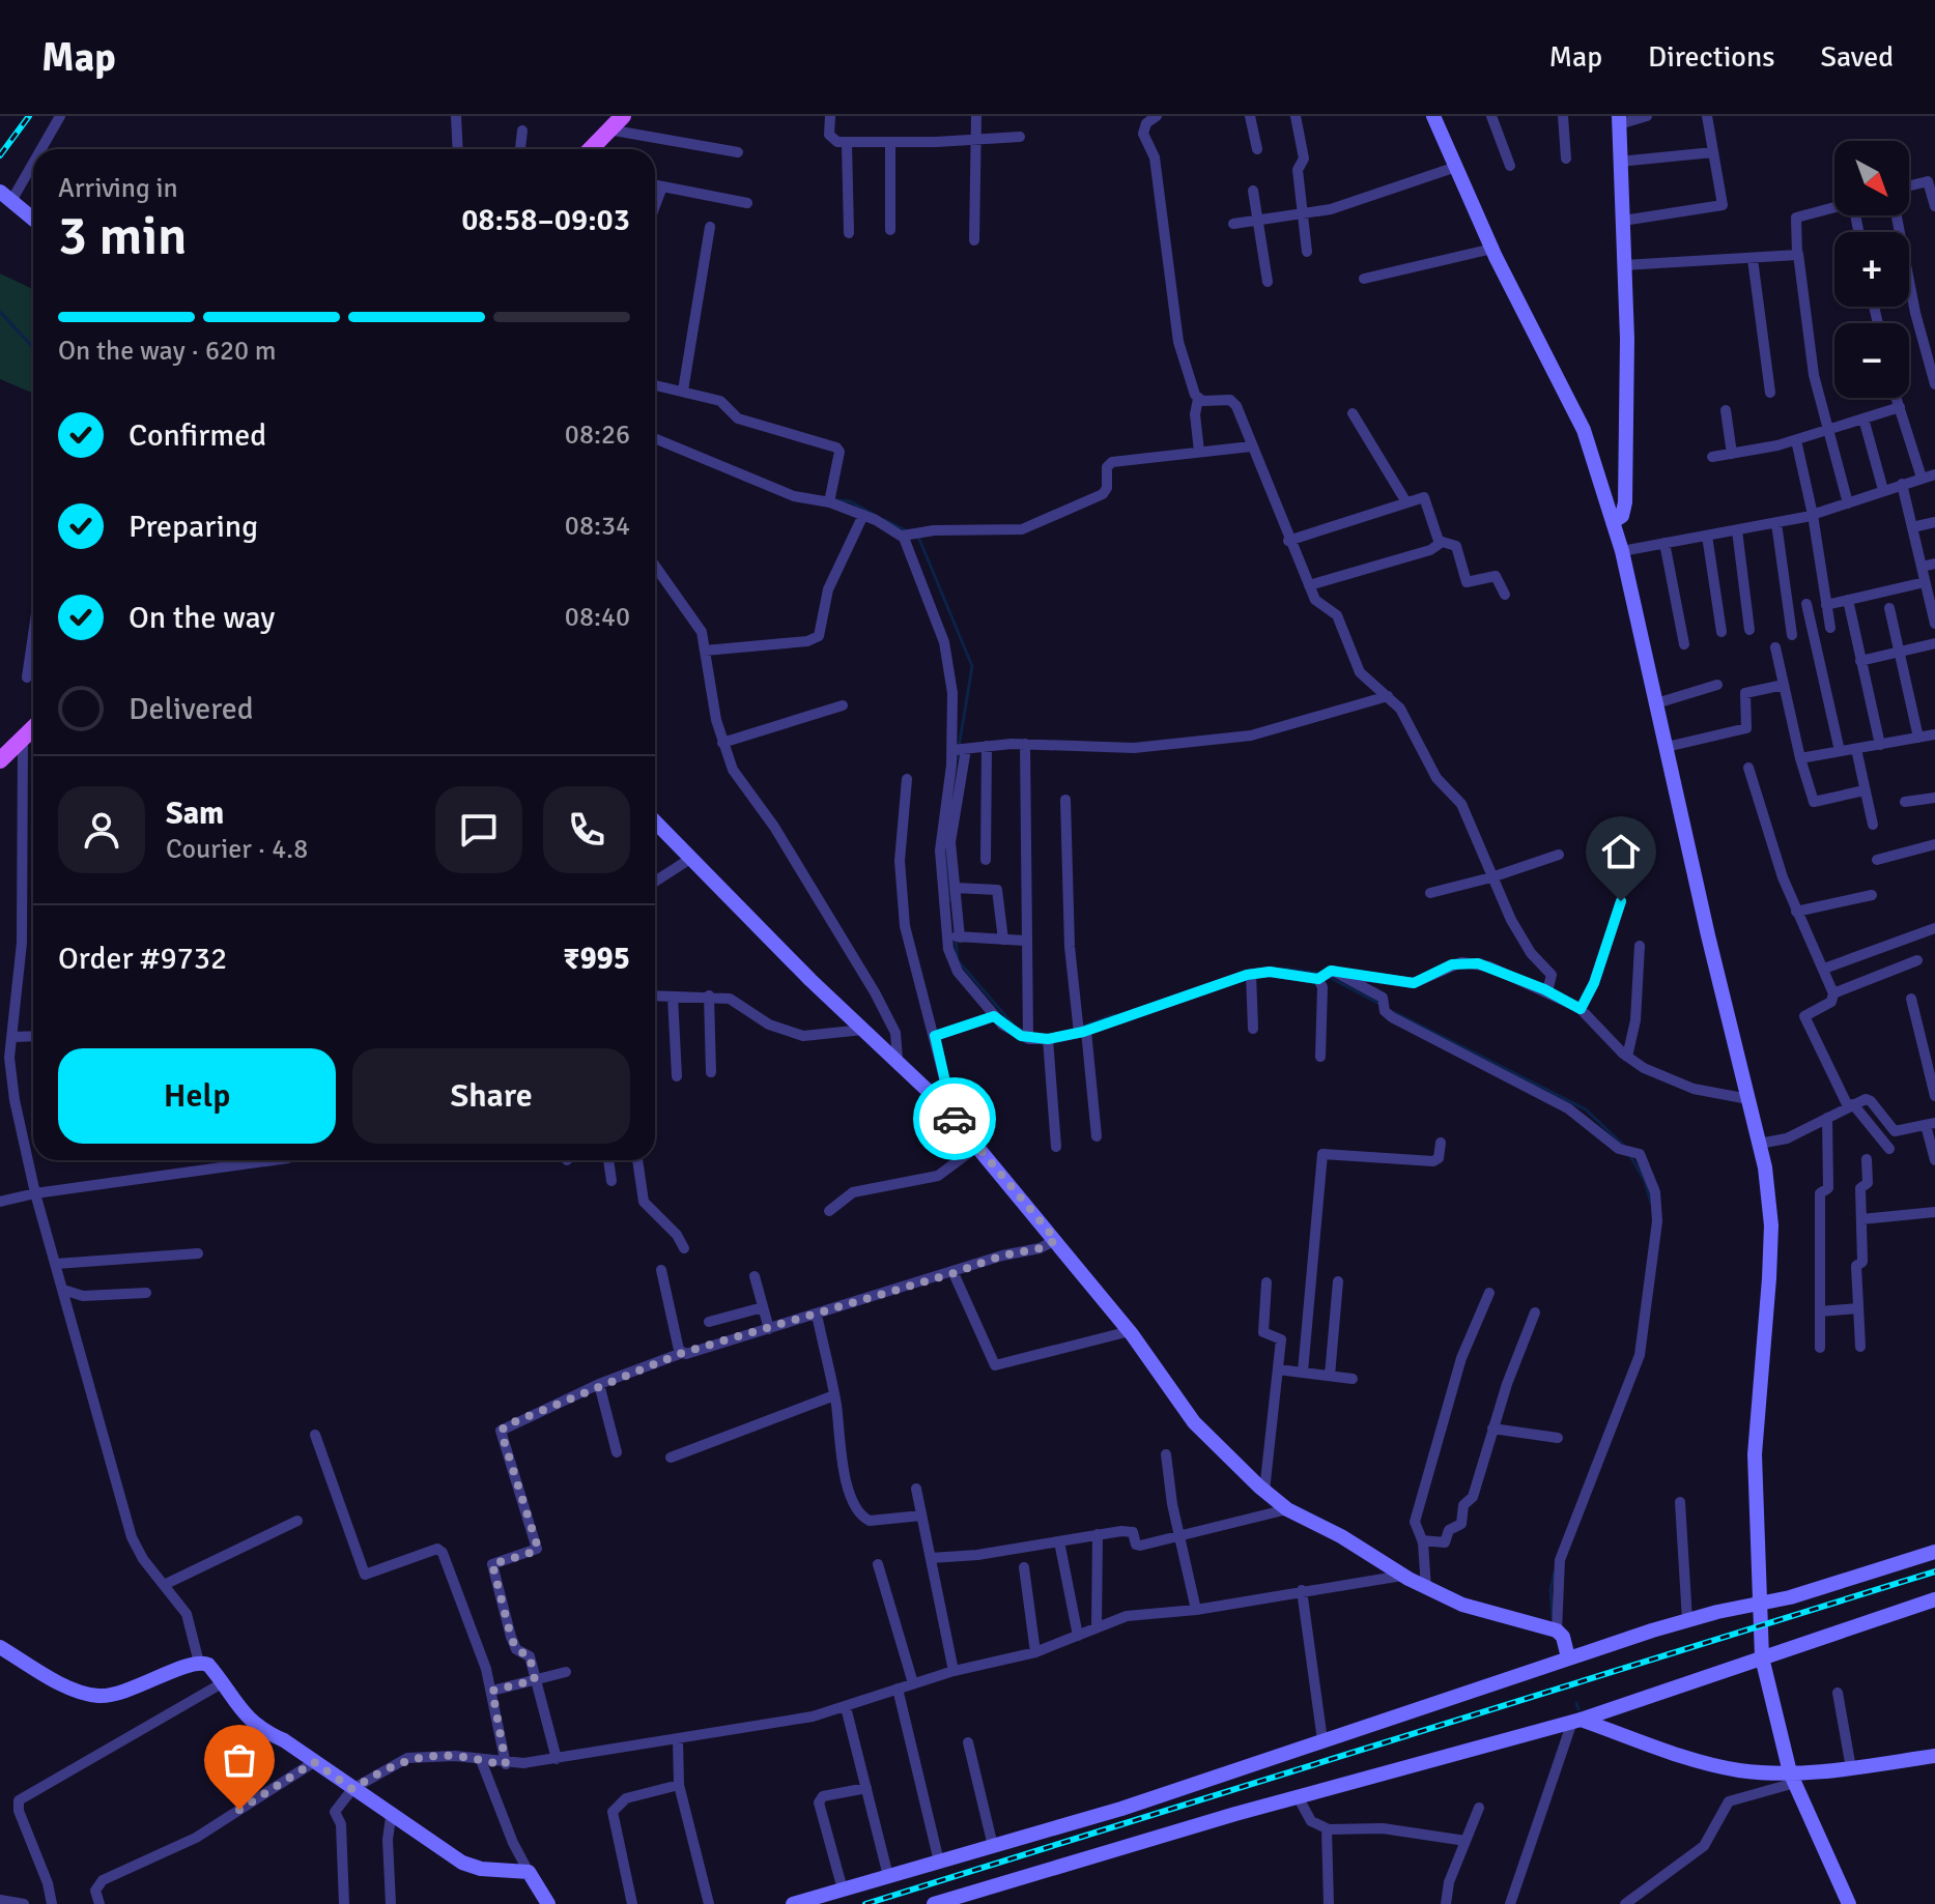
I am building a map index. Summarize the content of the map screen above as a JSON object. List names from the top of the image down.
{
  "north": "bottom right",
  "page": {
    "header": "Map",
    "nav": ["Map", "Directions", "Saved"],
    "map_buttons": ["+", "−"],
    "heading": ["3 min", "Arriving in", "08:58–09:03"],
    "panel": [
      "Sam",
      "Courier · 4.8",
      "Order #9732",
      "₹995"
    ],
    "bar": "On the way · 620 m",
    "list": [
      ["Confirmed", "08:26"],
      ["Preparing", "08:34"],
      ["On the way", "08:40"],
      "Delivered"
    ],
    "buttons": ["Help", "Share"]
  }
}
